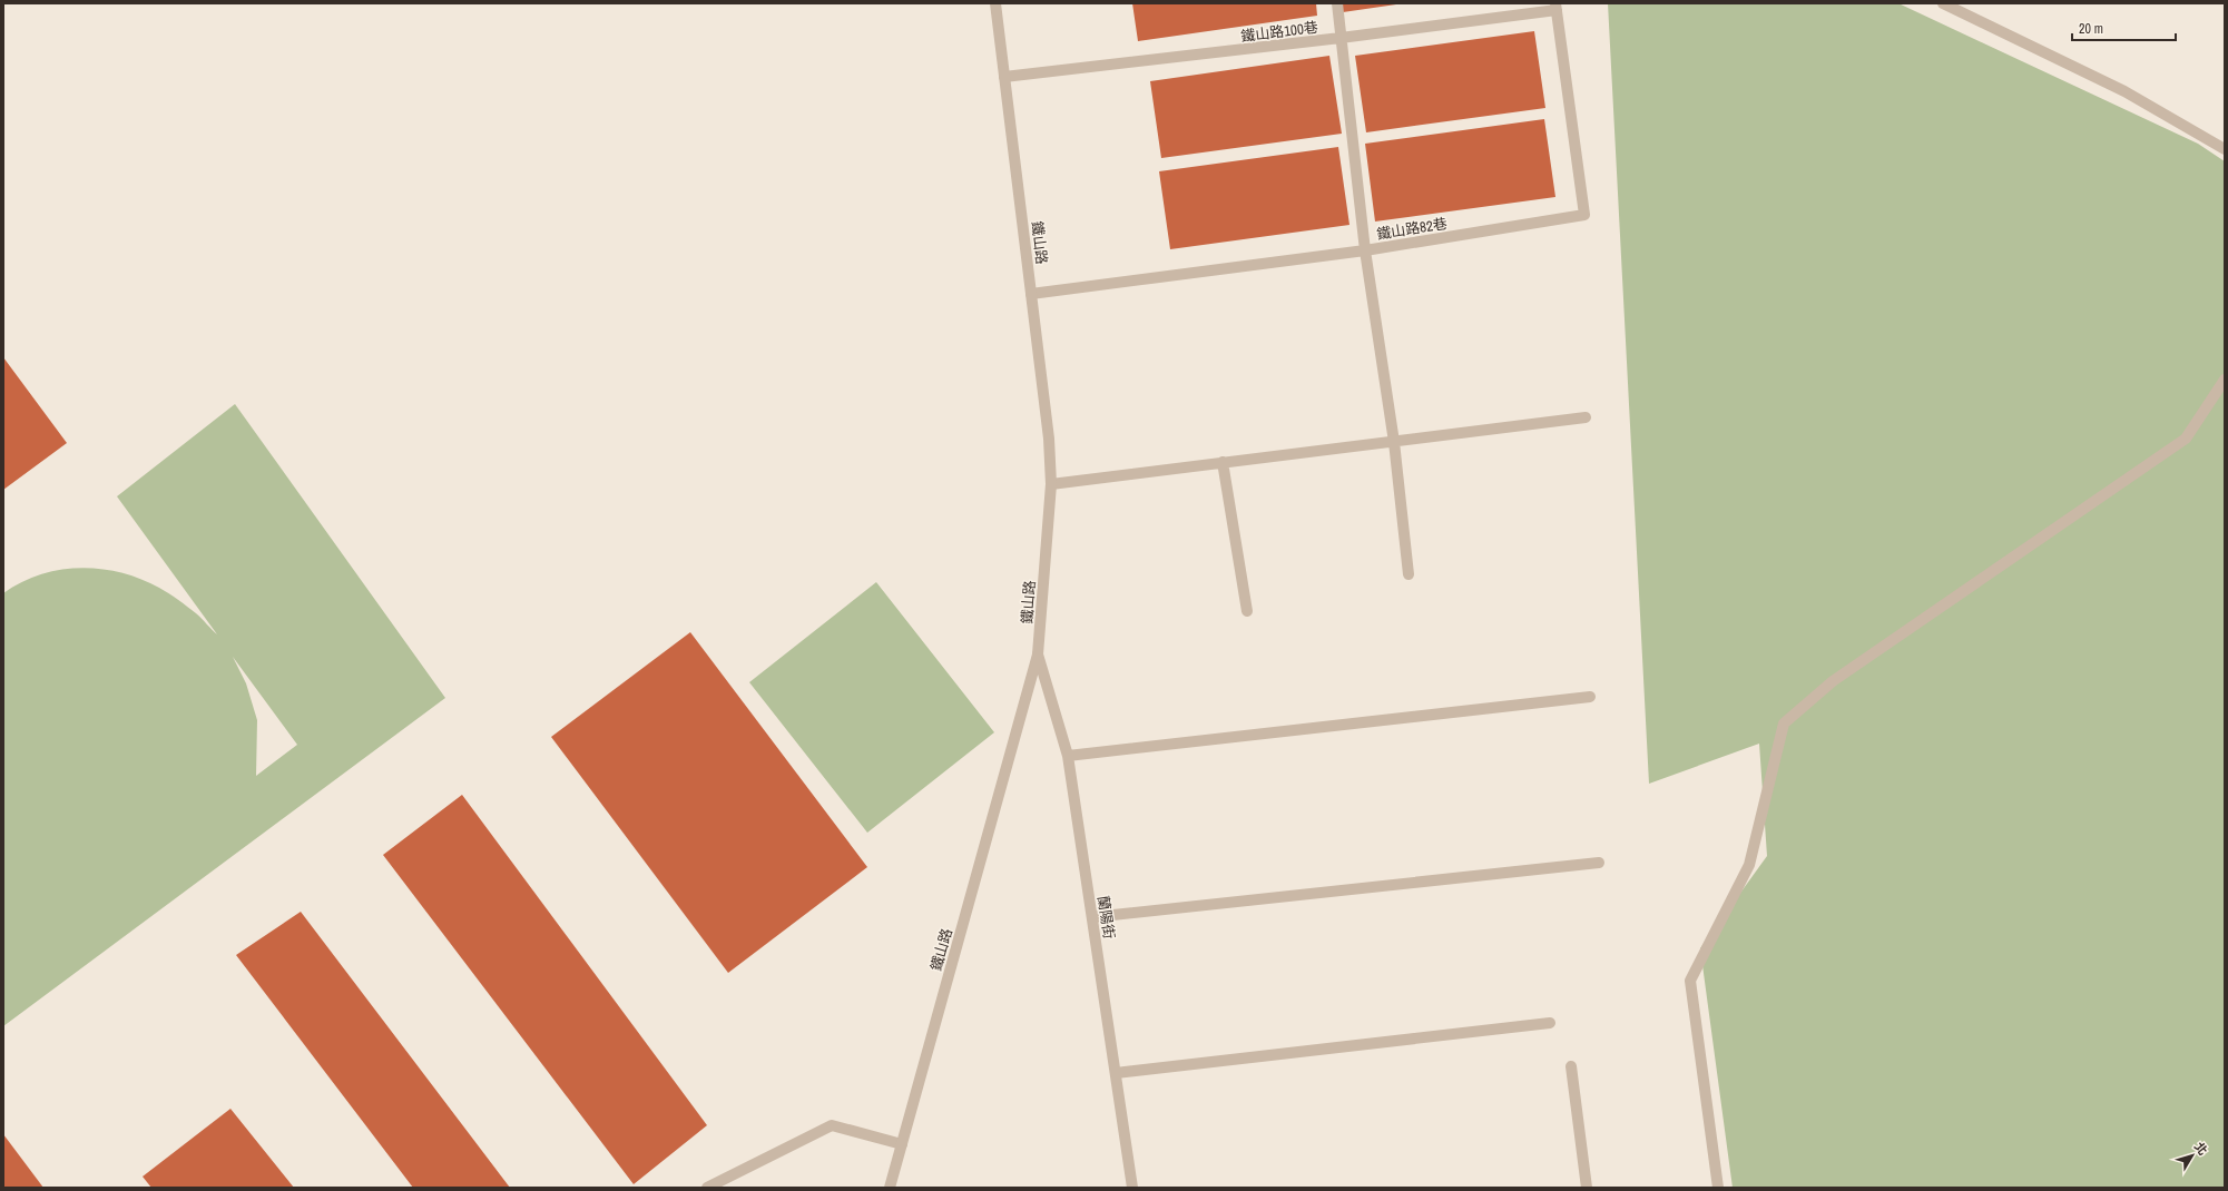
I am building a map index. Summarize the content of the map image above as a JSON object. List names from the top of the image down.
{
  "streets": {
    "street": [
      "鐵山路100巷",
      "鐵山路82巷",
      "鐵山路",
      "蘭陽街"
    ]
  },
  "crossings": [
    ["鐵山路100巷", "鐵山路82巷"],
    ["鐵山路100巷", "鐵山路"],
    ["鐵山路82巷", "鐵山路"],
    ["鐵山路", "蘭陽街"]
  ],
  "scale_bar": "20 m",
  "north": "top right"
}
